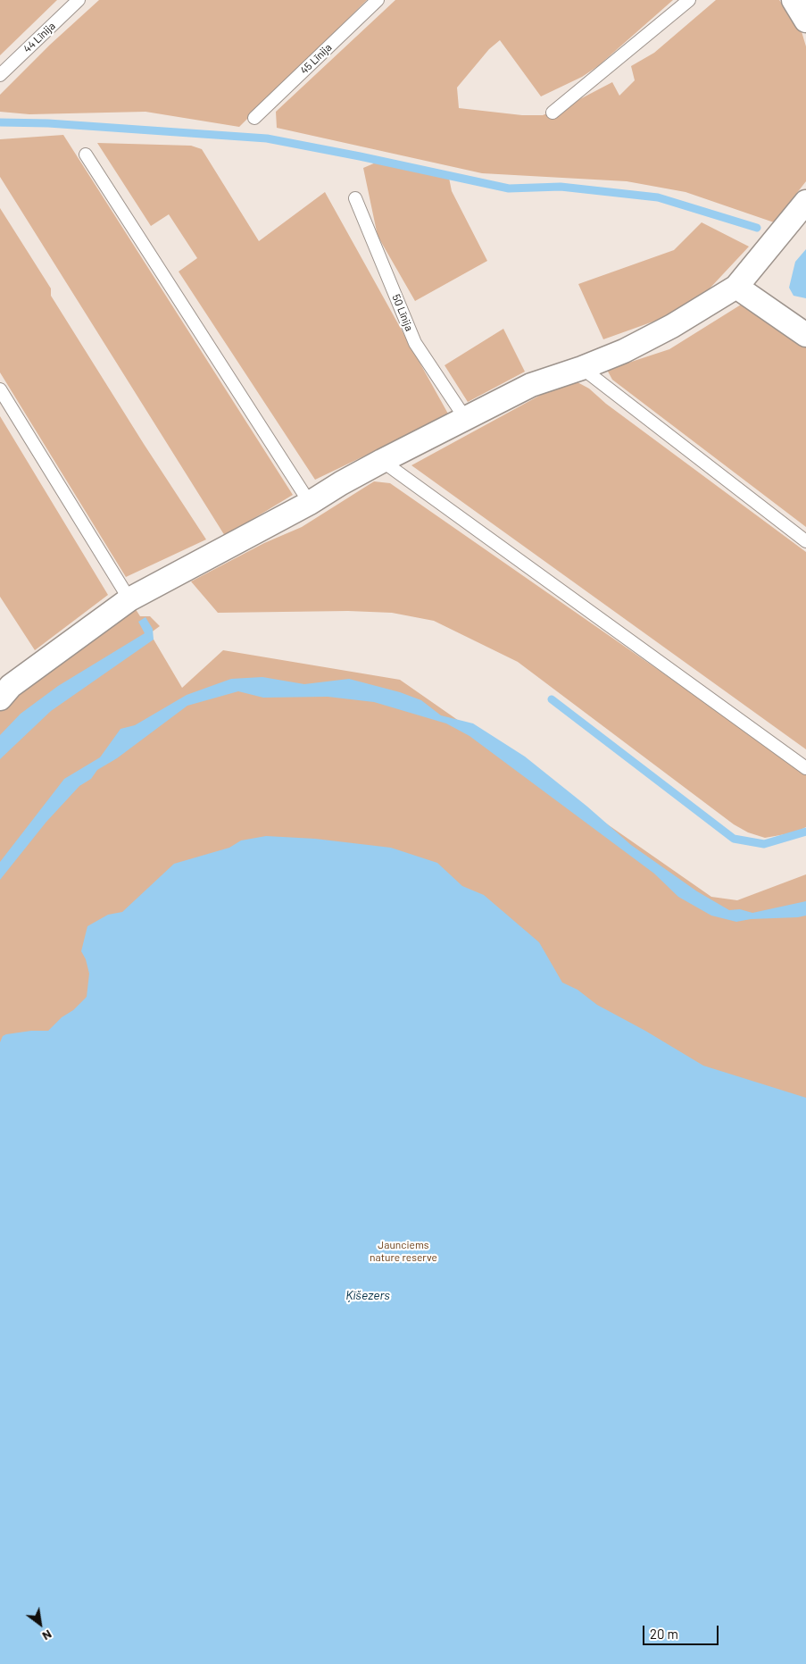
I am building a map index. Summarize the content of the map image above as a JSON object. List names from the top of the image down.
{
  "streets": {
    "lane": ["44 Līnija", "45 Līnija", "50 Līnija"]
  },
  "water": ["Ķīšezers"],
  "parks": ["Jaunciems nature reserve"],
  "scale_bar": "20 m",
  "north": "bottom right"
}
